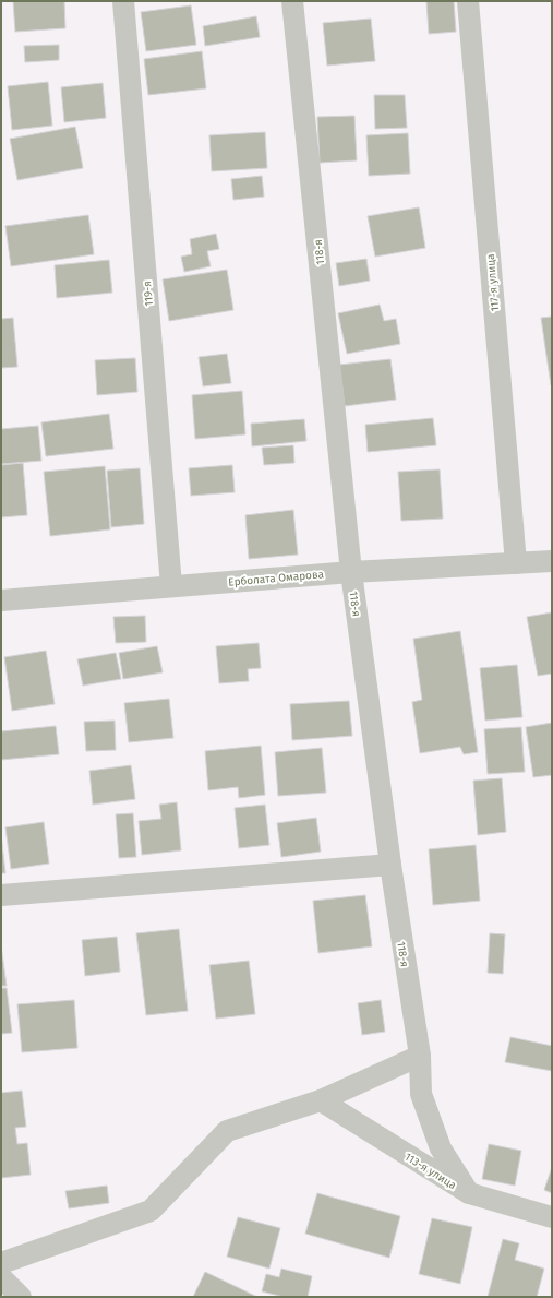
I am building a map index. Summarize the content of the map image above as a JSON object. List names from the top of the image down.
{
  "streets": {
    "street": [
      "118-я",
      "117-я улица",
      "119-я",
      "Ерболата Омарова",
      "113-я улица"
    ]
  },
  "crossings": [
    ["118-я", "Ерболата Омарова"],
    ["118-я", "113-я улица"],
    ["117-я улица", "Ерболата Омарова"],
    ["119-я", "Ерболата Омарова"]
  ]
}
